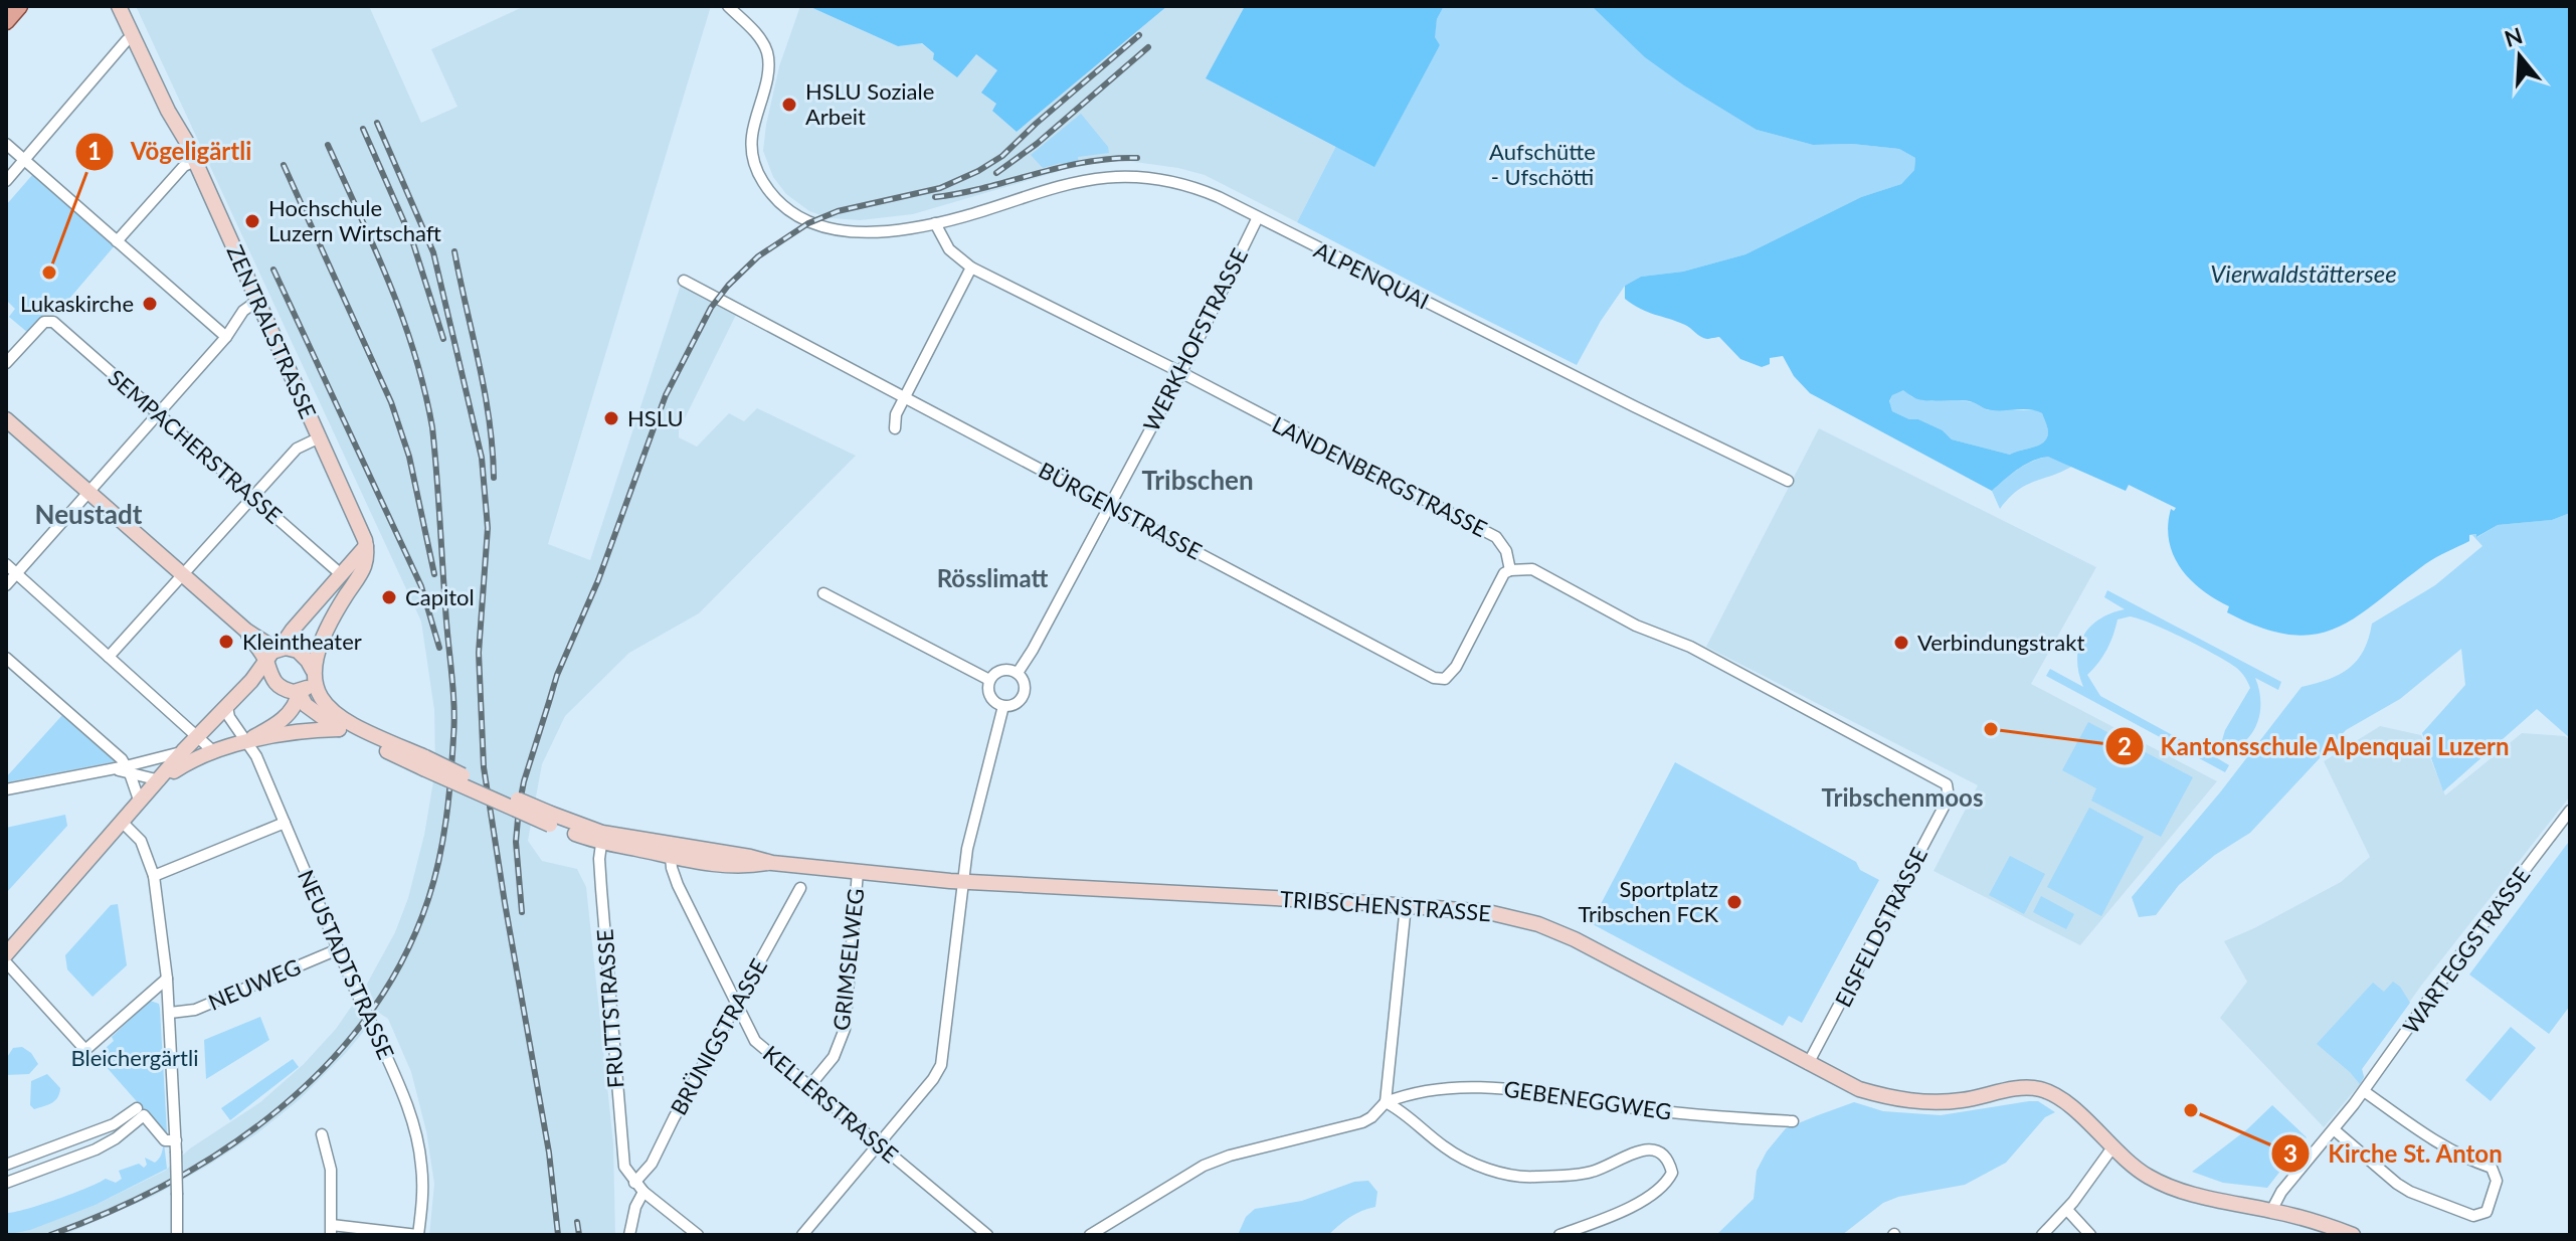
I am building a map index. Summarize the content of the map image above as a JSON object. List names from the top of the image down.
{
  "streets": {
    "street": [
      "ALPENQUAI",
      "ZENTRALSTRASSE",
      "WERKHOFSTRASSE",
      "SEMPACHERSTRASSE",
      "LANDENBERGSTRASSE",
      "BÜRGENSTRASSE",
      "TRIBSCHENSTRASSE",
      "EISFELDSTRASSE",
      "WARTEGGSTRASSE",
      "GRIMSELWEG",
      "NEUSTADTSTRASSE",
      "NEUWEG",
      "FRUTTSTRASSE",
      "BRÜNIGSTRASSE",
      "GEBENEGGWEG",
      "KELLERSTRASSE"
    ]
  },
  "crossings": [
    ["ALPENQUAI", "WERKHOFSTRASSE"],
    ["ALPENQUAI", "LANDENBERGSTRASSE"],
    ["WERKHOFSTRASSE", "LANDENBERGSTRASSE"],
    ["WERKHOFSTRASSE", "BÜRGENSTRASSE"],
    ["WERKHOFSTRASSE", "TRIBSCHENSTRASSE"],
    ["WERKHOFSTRASSE", "KELLERSTRASSE"],
    ["LANDENBERGSTRASSE", "BÜRGENSTRASSE"],
    ["LANDENBERGSTRASSE", "EISFELDSTRASSE"],
    ["BÜRGENSTRASSE", "EISFELDSTRASSE"],
    ["TRIBSCHENSTRASSE", "EISFELDSTRASSE"],
    ["TRIBSCHENSTRASSE", "GRIMSELWEG"],
    ["TRIBSCHENSTRASSE", "FRUTTSTRASSE"],
    ["TRIBSCHENSTRASSE", "KELLERSTRASSE"],
    ["GRIMSELWEG", "KELLERSTRASSE"],
    ["NEUSTADTSTRASSE", "NEUWEG"],
    ["FRUTTSTRASSE", "BRÜNIGSTRASSE"],
    ["BRÜNIGSTRASSE", "KELLERSTRASSE"]
  ],
  "districts": [
    "Tribschen",
    "Neustadt",
    "Rösslimatt",
    "Tribschenmoos"
  ],
  "water": ["Vierwaldstättersee"],
  "parks": ["Aufschütte - Ufschötti", "Bleichergärtli"],
  "places": [
    "HSLU Soziale Arbeit",
    "Hochschule Luzern Wirtschaft",
    "Vögeligärtli",
    "Lukaskirche",
    "HSLU",
    "Capitol",
    "Kleintheater",
    "Verbindungstrakt",
    "Kantonsschule Alpenquai Luzern",
    "Sportplatz Tribschen FCK",
    "Kirche St. Anton"
  ],
  "north": "top"
}
